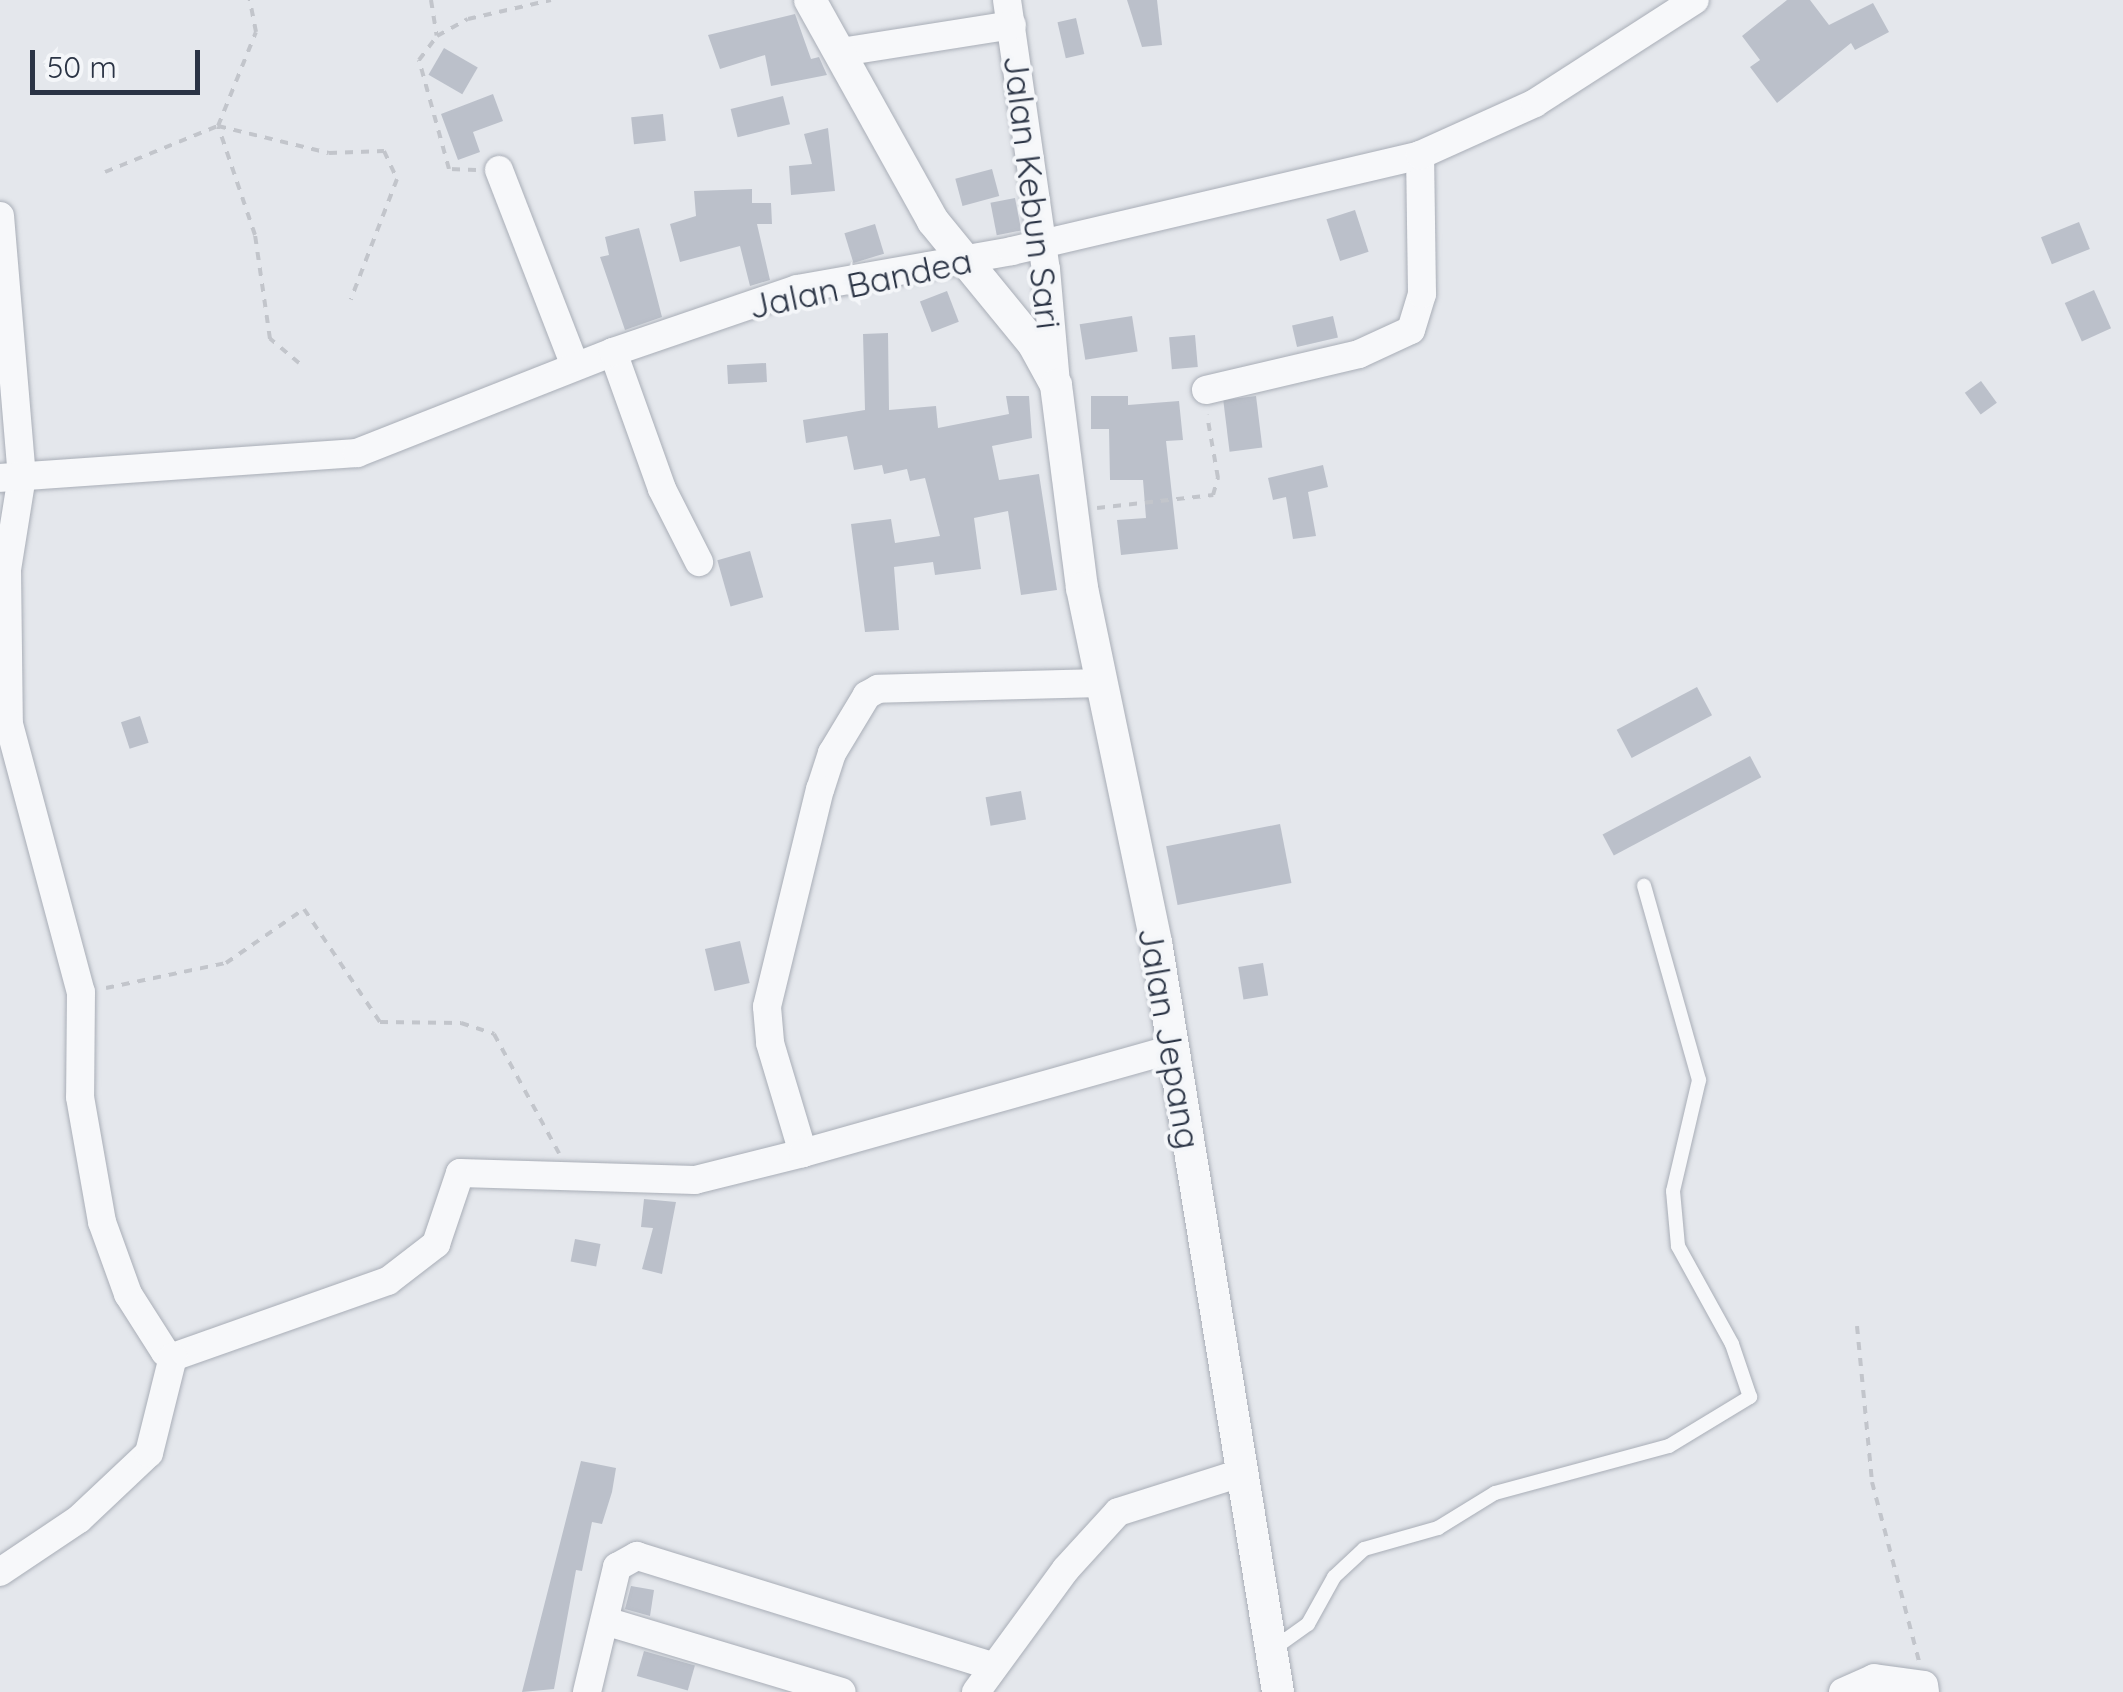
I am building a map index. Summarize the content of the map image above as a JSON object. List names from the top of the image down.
{
  "streets": {
    "street": ["Jalan Kebun Sari", "Jalan Bandea", "Jalan Jepang"]
  },
  "crossings": [
    ["Jalan Kebun Sari", "Jalan Bandea"],
    ["Jalan Kebun Sari", "Jalan Jepang"]
  ],
  "scale_bar": "50 m"
}
